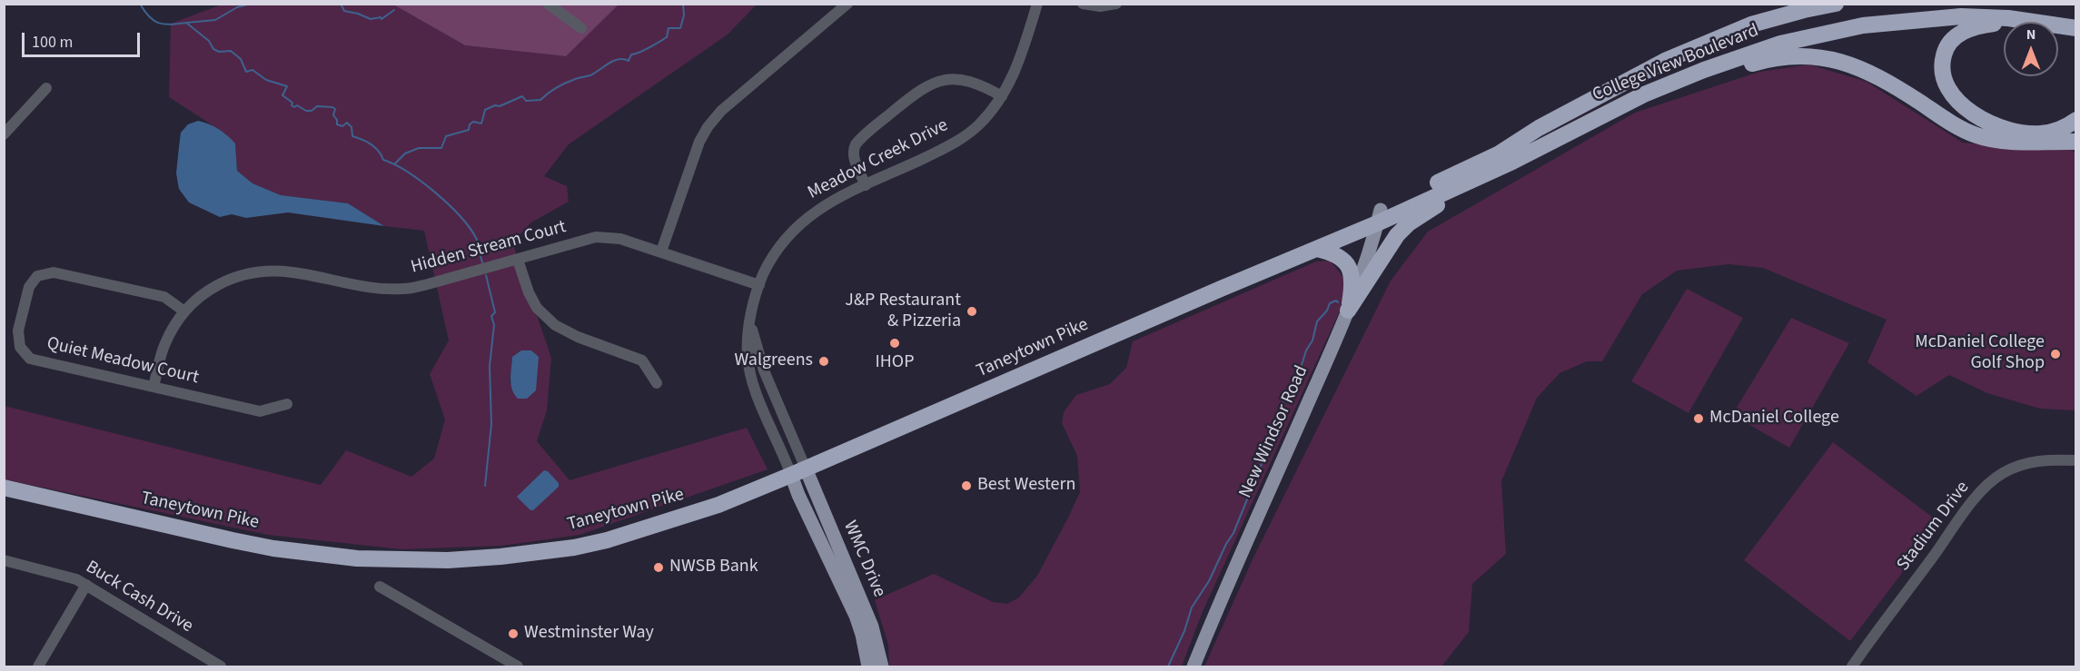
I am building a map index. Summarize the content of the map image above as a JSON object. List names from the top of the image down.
{
  "streets": {
    "highway": ["College View Boulevard", "Taneytown Pike"],
    "main road": ["New Windsor Road", "WMC Drive"],
    "street": [
      "Meadow Creek Drive",
      "Hidden Stream Court",
      "Quiet Meadow Court",
      "Stadium Drive",
      "Buck Cash Drive"
    ]
  },
  "crossings": [
    ["College View Boulevard", "Taneytown Pike"],
    ["College View Boulevard", "New Windsor Road"],
    ["Meadow Creek Drive", "Hidden Stream Court"],
    ["Meadow Creek Drive", "Taneytown Pike"],
    ["Meadow Creek Drive", "WMC Drive"],
    ["Hidden Stream Court", "Quiet Meadow Court"],
    ["Taneytown Pike", "New Windsor Road"],
    ["Taneytown Pike", "WMC Drive"]
  ],
  "places": [
    "J&P Restaurant & Pizzeria",
    "IHOP",
    "McDaniel College Golf Shop",
    "Walgreens",
    "McDaniel College",
    "Best Western",
    "NWSB Bank",
    "Westminster Way"
  ],
  "scale_bar": "100 m",
  "north": "top"
}
